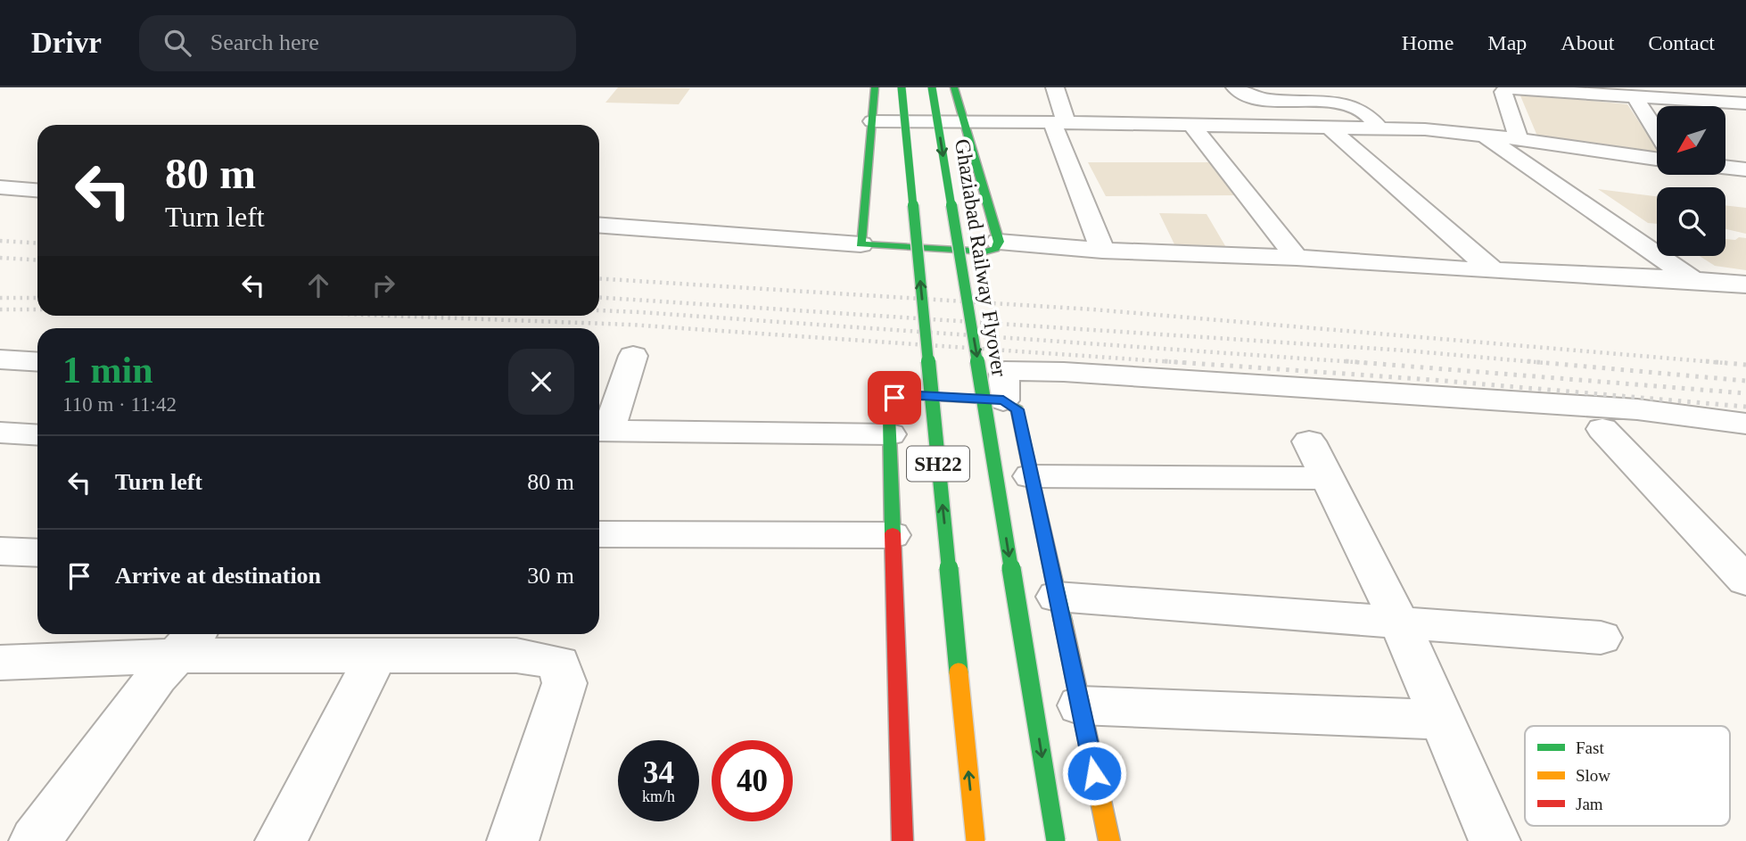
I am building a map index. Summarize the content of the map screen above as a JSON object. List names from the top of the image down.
{
  "streets": {
    "main road": ["Ghaziabad Railway Flyover", "SH22"]
  },
  "legend": ["Fast", "Slow", "Jam"],
  "north": "bottom left",
  "page": {
    "header": "Drivr",
    "search": "Search here",
    "nav": [
      "Home",
      "Map",
      "About",
      "Contact"
    ],
    "turn": ["80 m", "Turn left"],
    "heading": ["1 min", "110 m · 11:42"],
    "list": [
      {
        "name": "Turn left",
        "value": "80 m"
      },
      {
        "name": "Arrive at destination",
        "value": "30 m"
      }
    ],
    "speed": "34 km/h",
    "limit": "40"
  }
}
